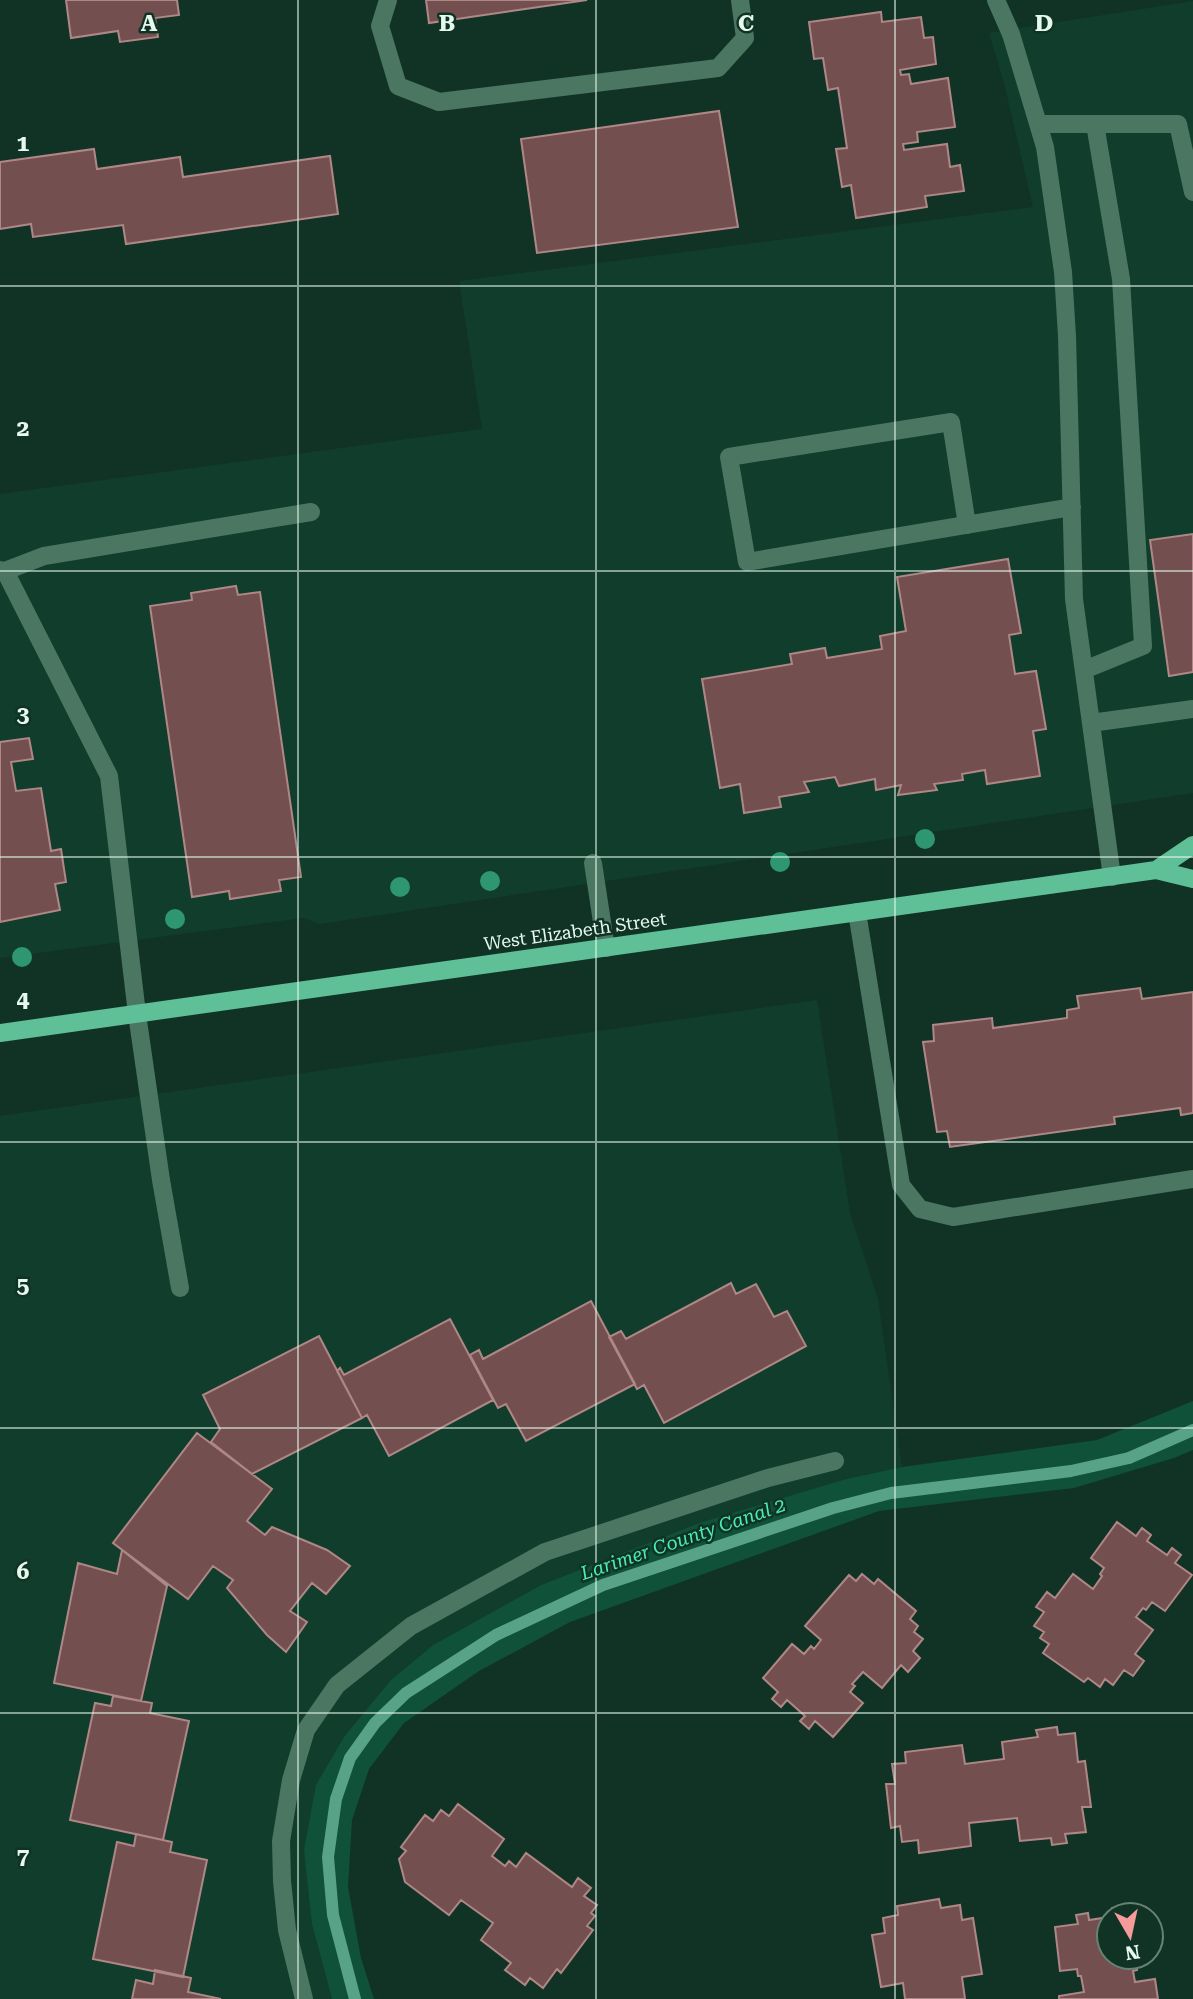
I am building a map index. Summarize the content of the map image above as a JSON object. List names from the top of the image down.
{
  "streets": {
    "main road": ["West Elizabeth Street"]
  },
  "water": ["Larimer County Canal 2"],
  "north": "bottom",
  "grid": {
    "columns": [
      "A",
      "B",
      "C",
      "D"
    ],
    "rows": [
      "1",
      "2",
      "3",
      "4",
      "5",
      "6",
      "7"
    ]
  }
}
